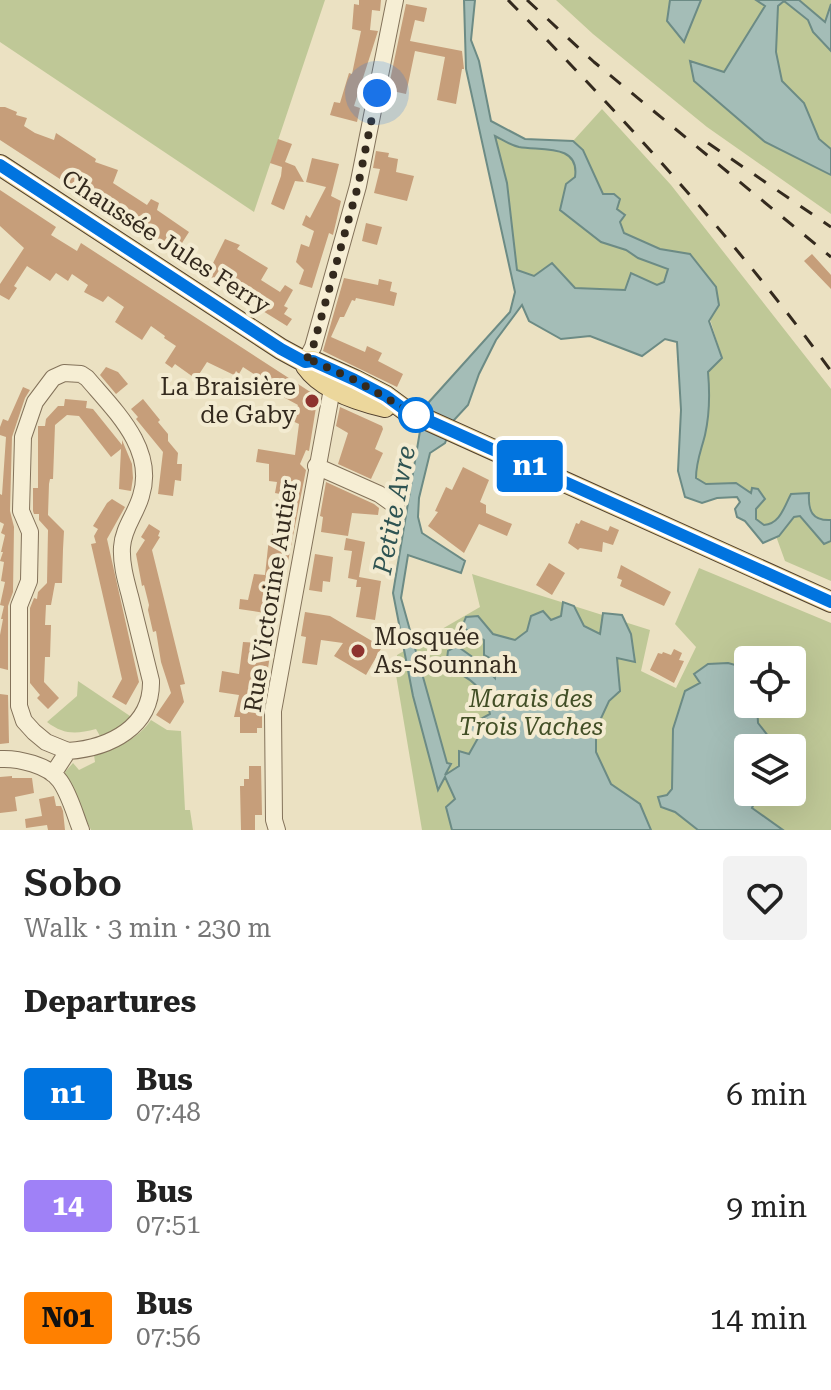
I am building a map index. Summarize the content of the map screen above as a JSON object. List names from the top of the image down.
{
  "streets": {
    "main road": ["Chaussée Jules Ferry"],
    "street": ["Rue Victorine Autier"]
  },
  "crossings": [
    ["Chaussée Jules Ferry", "Rue Victorine Autier"]
  ],
  "water": ["Petite Avre"],
  "parks": ["Marais des Trois Vaches"],
  "places": ["La Braisière de Gaby", "Mosquée As-Sounnah"],
  "lines": ["bus line n1"],
  "page": {
    "on_map": "n1",
    "heading": [
      ["Sobo", "Walk · 3 min · 230 m"],
      "Departures"
    ],
    "list": [
      {
        "mark": "n1",
        "name": "Bus",
        "note": "07:48",
        "value": "6 min"
      },
      {
        "mark": "14",
        "name": "Bus",
        "note": "07:51",
        "value": "9 min"
      },
      {
        "mark": "N01",
        "name": "Bus",
        "note": "07:56",
        "value": "14 min"
      }
    ]
  }
}
